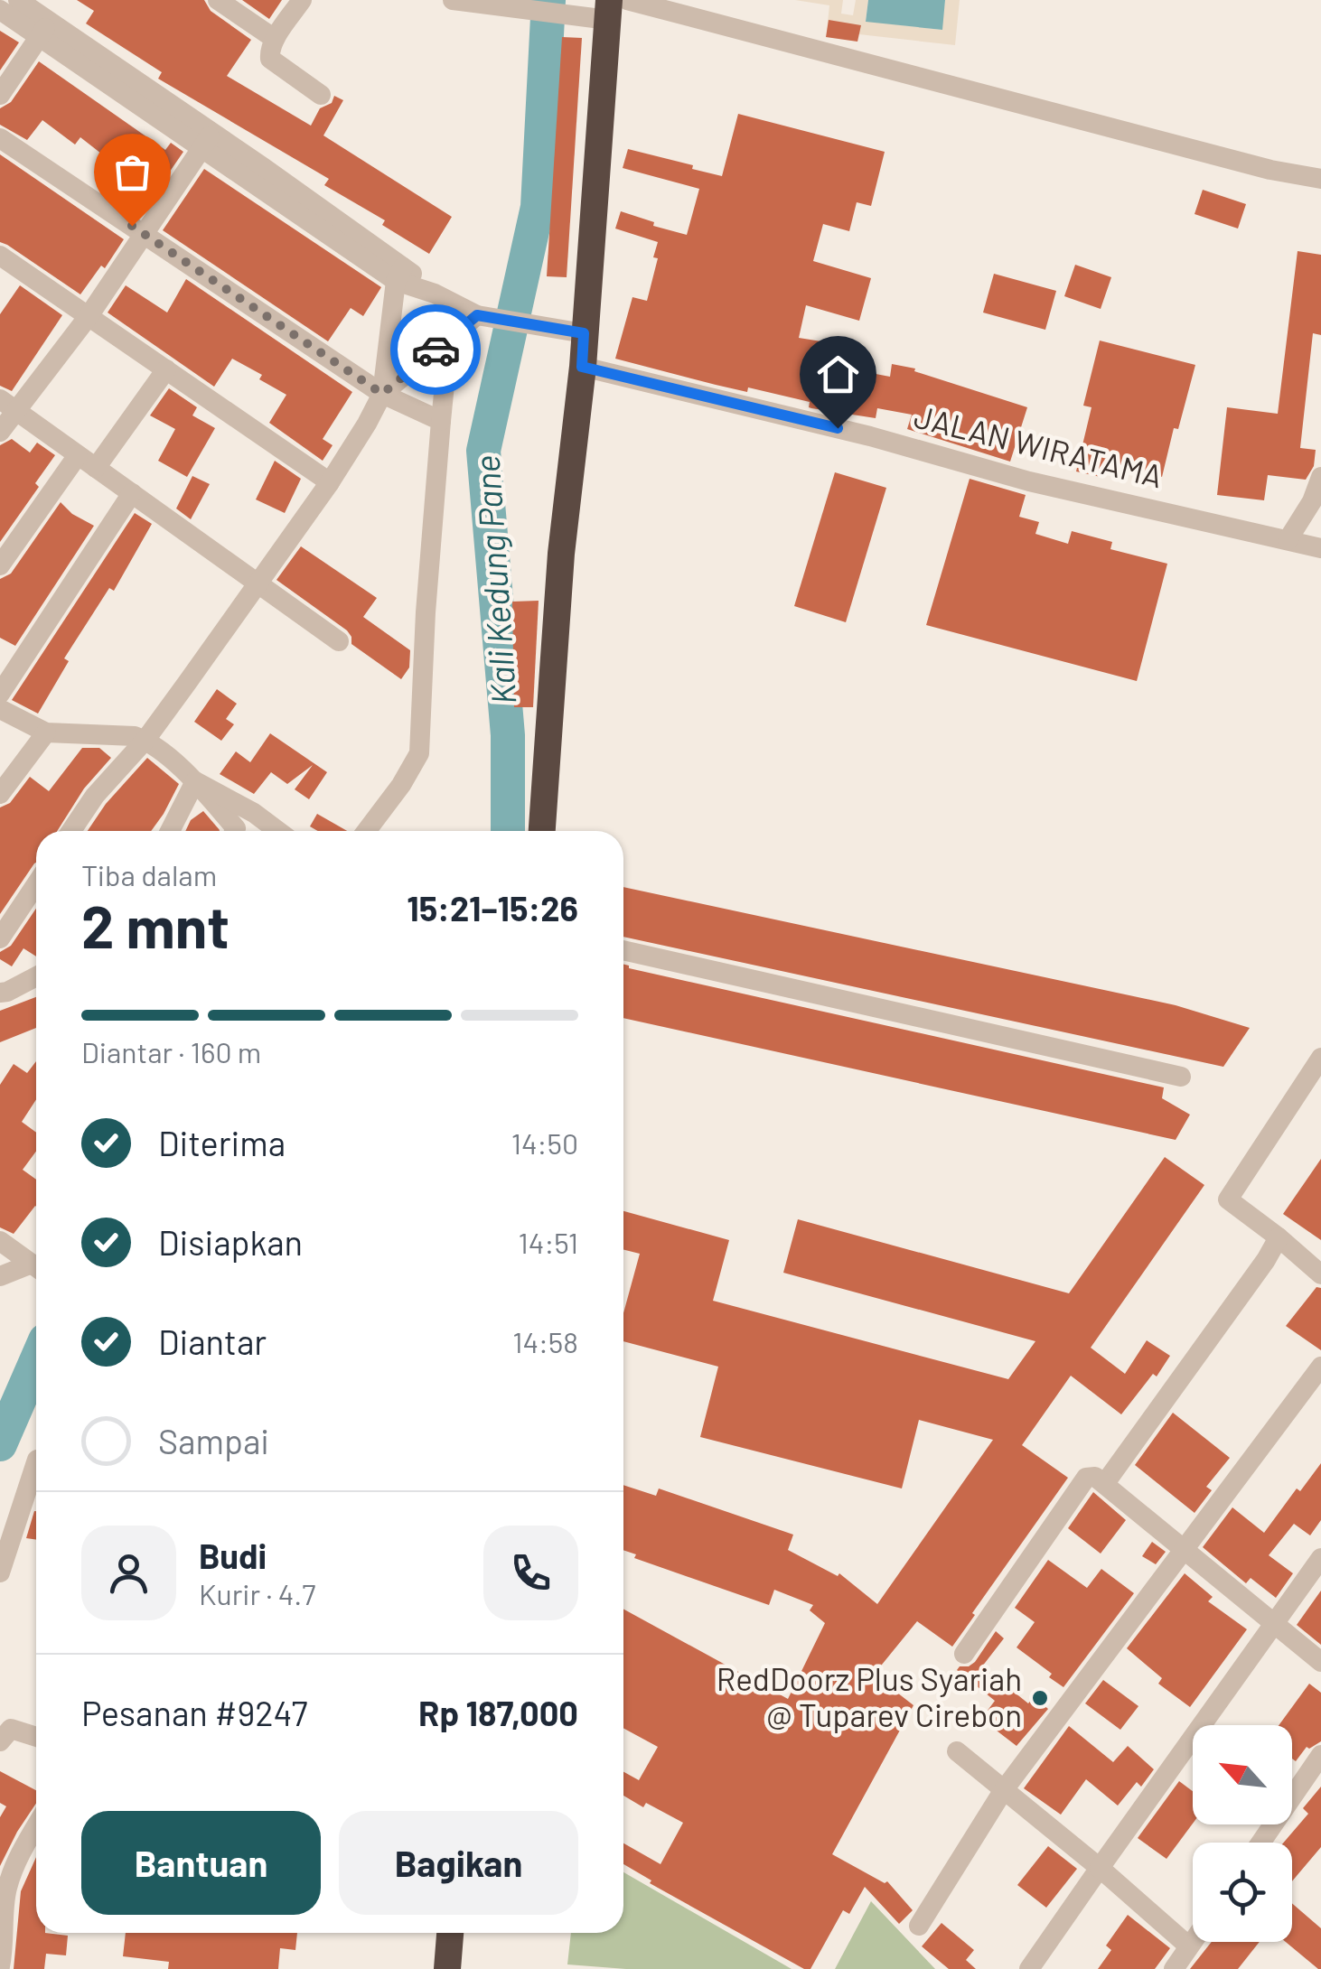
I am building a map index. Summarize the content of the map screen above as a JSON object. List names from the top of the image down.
{
  "streets": {
    "street": ["JALAN WIRATAMA"]
  },
  "water": ["Kali Kedung Pane"],
  "places": ["RedDoorz Plus Syariah @ Tuparev Cirebon"],
  "north": "top left",
  "page": {
    "heading": ["2 mnt", "Tiba dalam", "15:21–15:26"],
    "panel": [
      "Budi",
      "Kurir · 4.7",
      "Pesanan #9247",
      "Rp 187,000"
    ],
    "bar": "Diantar · 160 m",
    "list": [
      ["Diterima", "14:50"],
      ["Disiapkan", "14:51"],
      ["Diantar", "14:58"],
      "Sampai"
    ],
    "buttons": ["Bantuan", "Bagikan"]
  }
}
